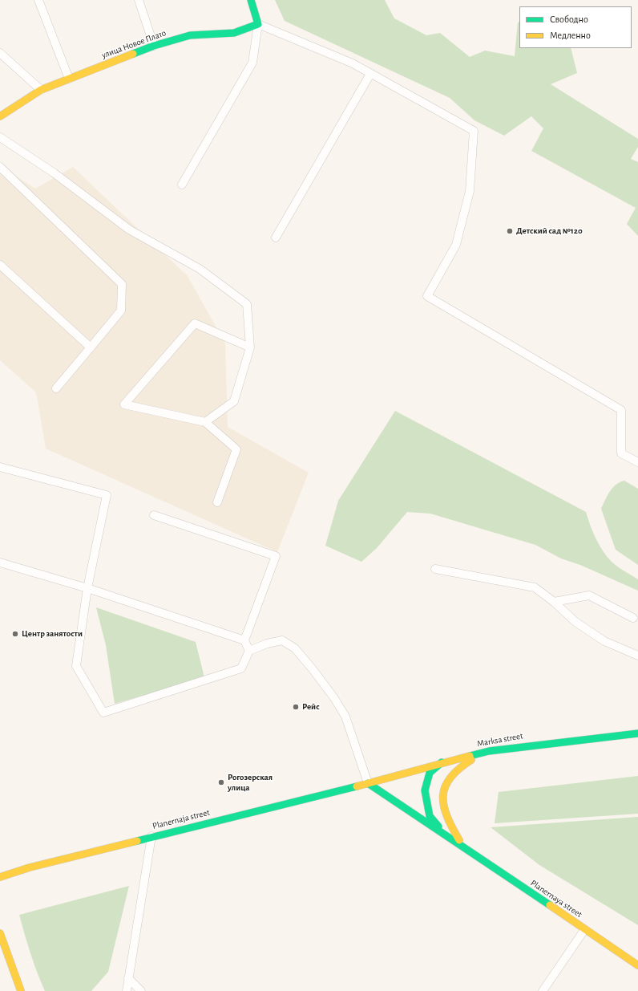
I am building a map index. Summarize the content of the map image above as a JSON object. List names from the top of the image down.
{
  "streets": {
    "main road": [
      "улица Новое Плато",
      "Marksa street",
      "Planernaja street",
      "Planernaya street"
    ]
  },
  "crossings": [
    ["Marksa street", "Planernaja street"]
  ],
  "places": [
    "Детский сад №120",
    "Центр занятости",
    "Рейс",
    "Рогозерская улица"
  ],
  "legend": ["Свободно", "Медленно"]
}
